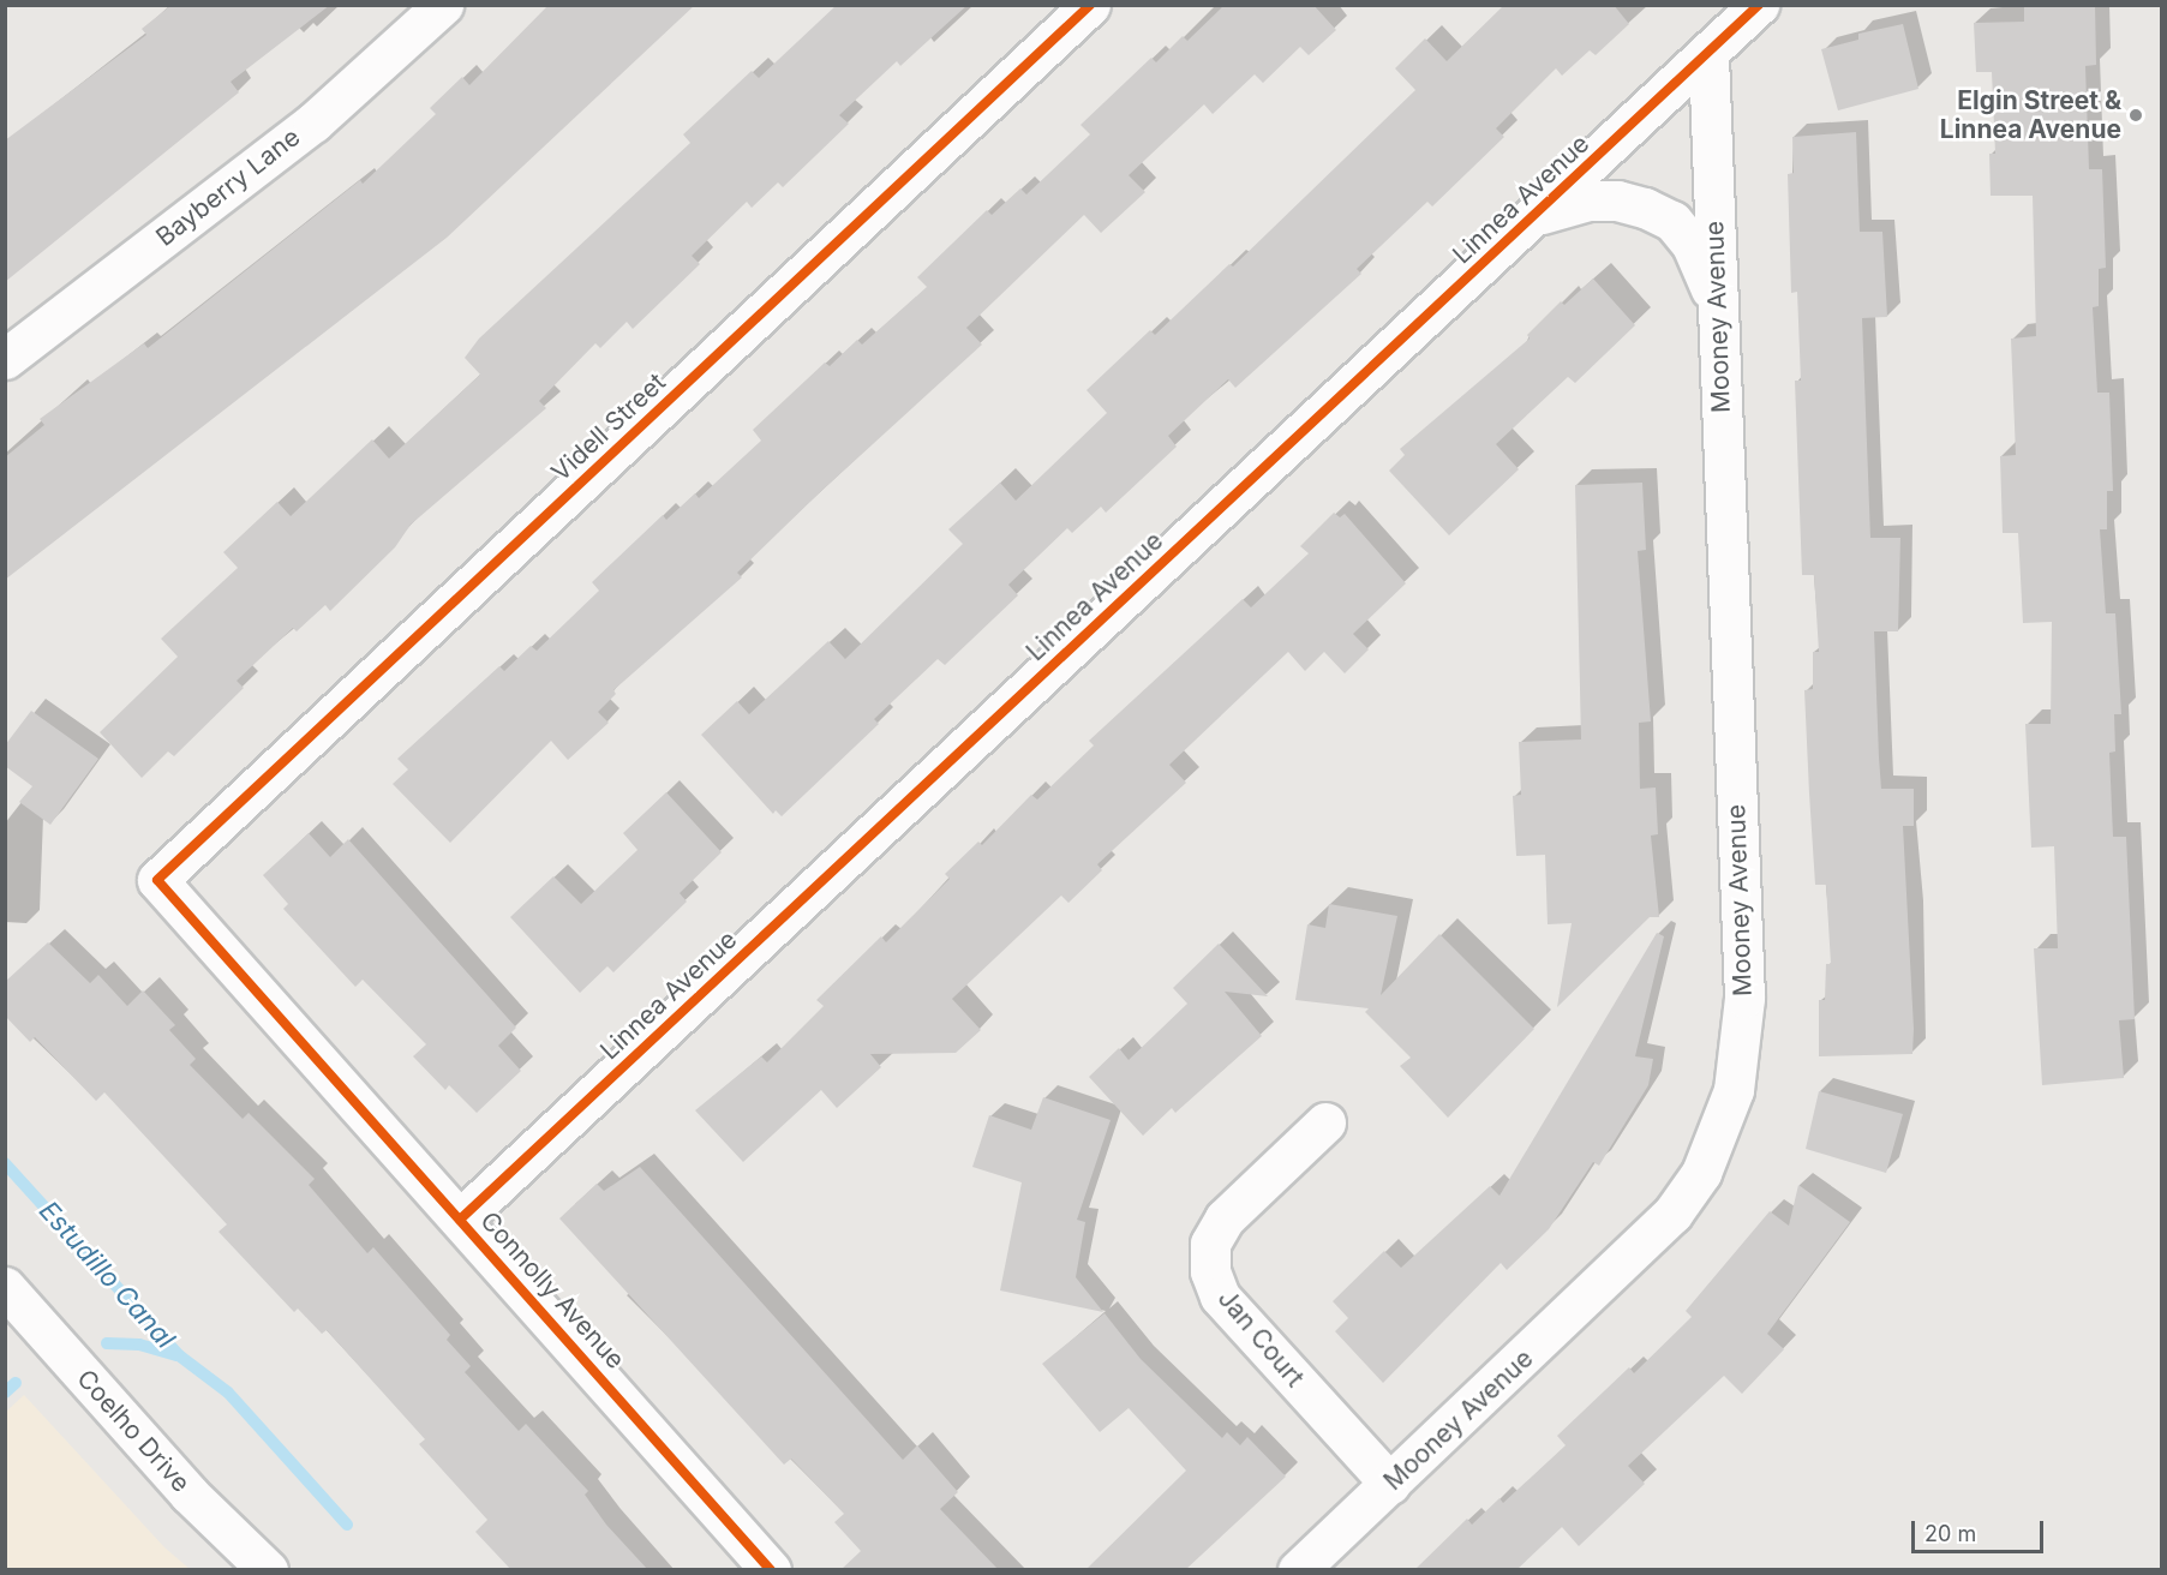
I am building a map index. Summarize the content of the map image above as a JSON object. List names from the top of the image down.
{
  "streets": {
    "street": [
      "Bayberry Lane",
      "Linnea Avenue",
      "Mooney Avenue",
      "Videll Street",
      "Connolly Avenue",
      "Jan Court",
      "Coelho Drive"
    ]
  },
  "crossings": [
    ["Linnea Avenue", "Mooney Avenue"],
    ["Linnea Avenue", "Connolly Avenue"],
    ["Mooney Avenue", "Jan Court"],
    ["Videll Street", "Connolly Avenue"]
  ],
  "water": ["Estudillo Canal"],
  "places": ["Elgin Street & Linnea Avenue"],
  "scale_bar": "20 m"
}
